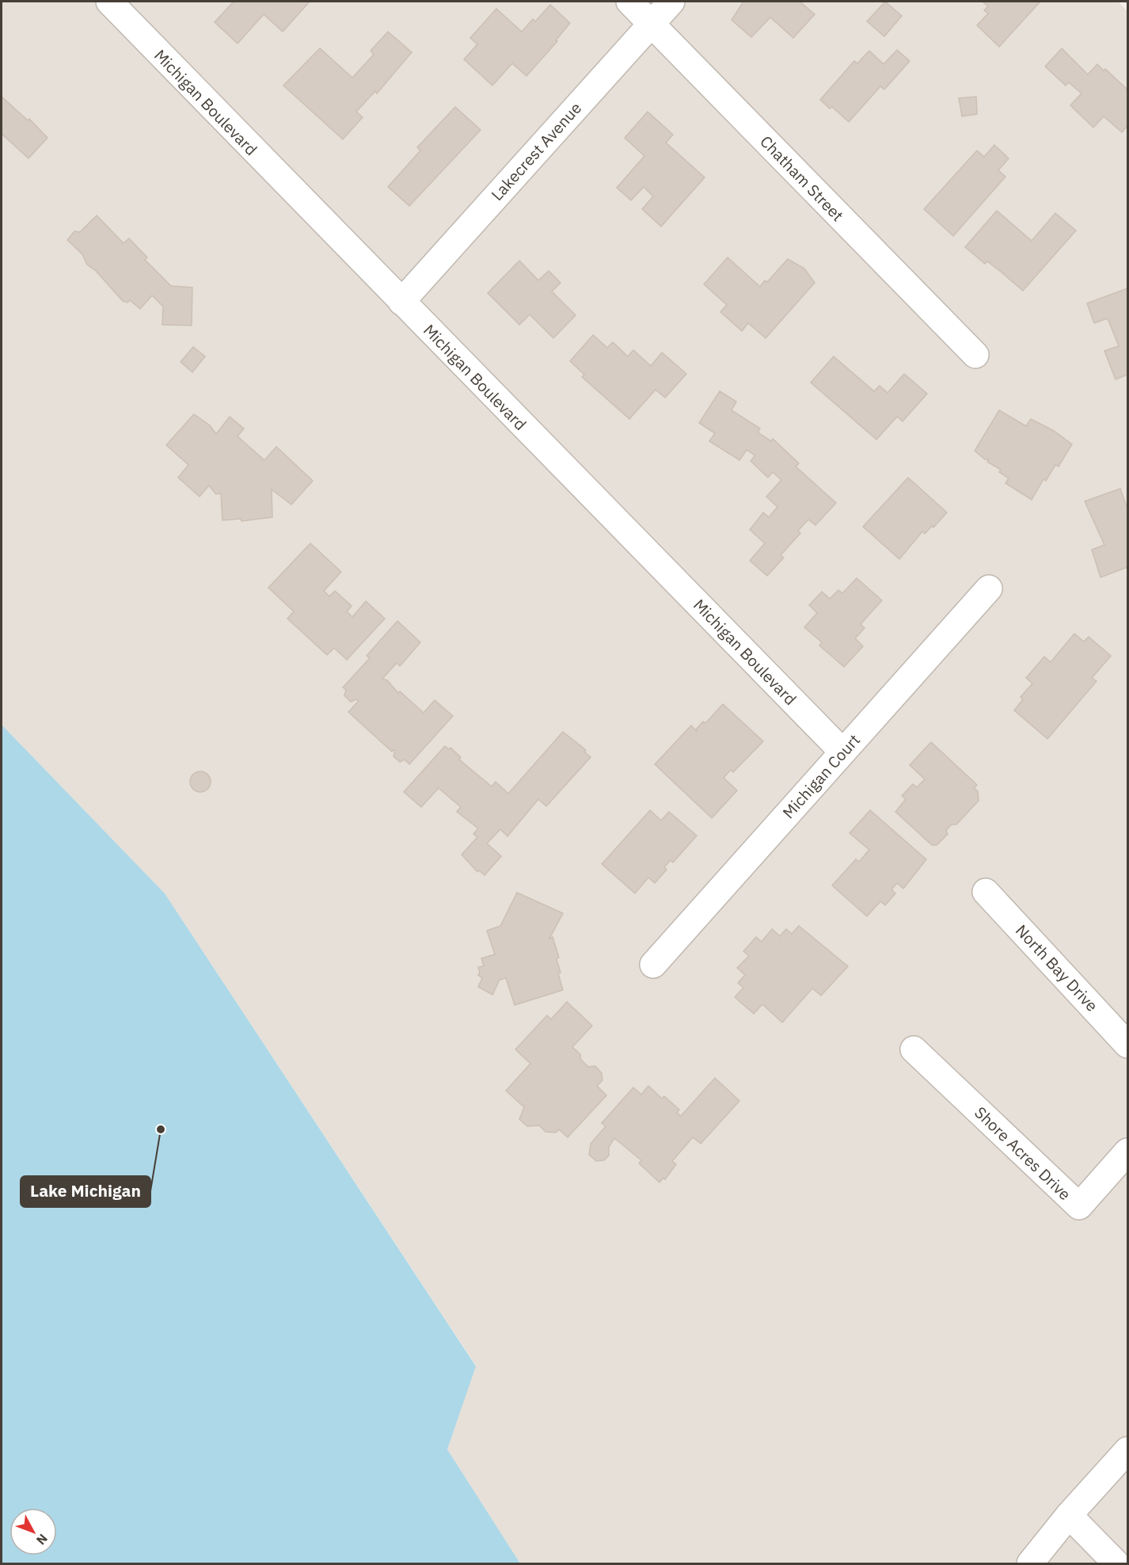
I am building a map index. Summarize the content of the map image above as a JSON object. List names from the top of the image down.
{
  "streets": {
    "street": [
      "Michigan Boulevard",
      "Lakecrest Avenue",
      "Chatham Street",
      "Michigan Court",
      "North Bay Drive",
      "Shore Acres Drive"
    ]
  },
  "crossings": [
    ["Michigan Boulevard", "Lakecrest Avenue"],
    ["Michigan Boulevard", "Michigan Court"],
    ["Lakecrest Avenue", "Chatham Street"]
  ],
  "places": ["Lake Michigan"],
  "north": "bottom right"
}
